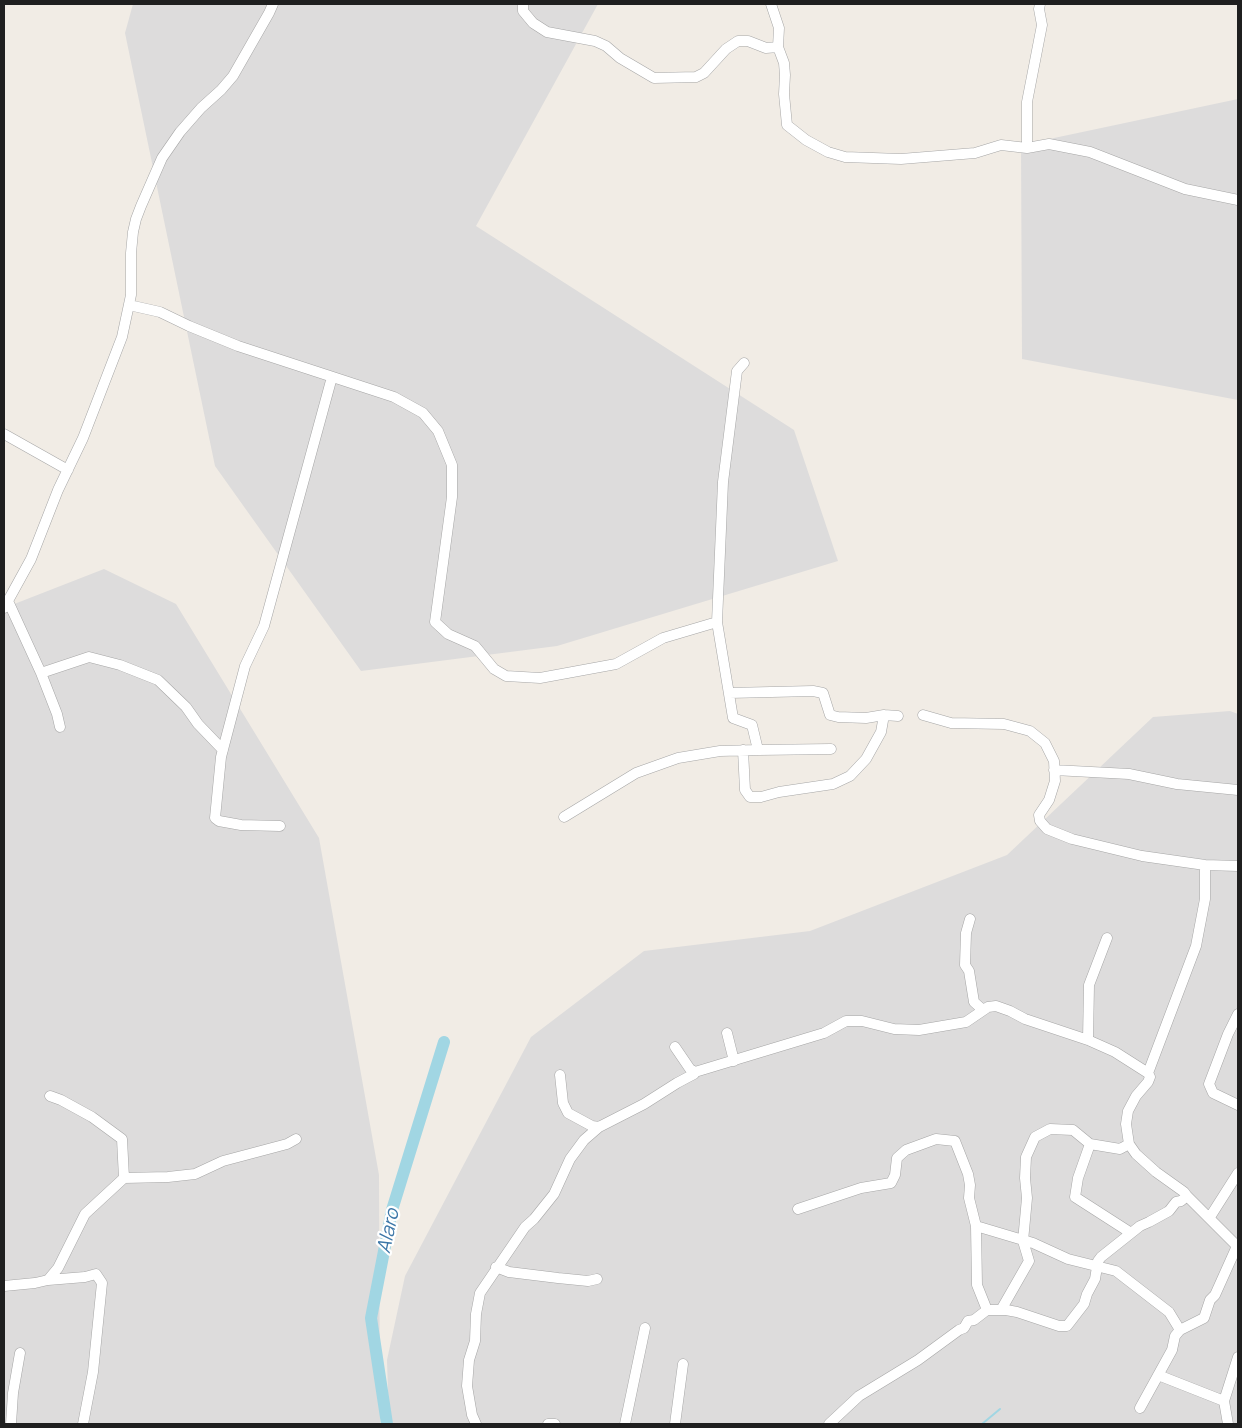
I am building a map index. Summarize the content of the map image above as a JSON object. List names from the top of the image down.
{
  "water": ["Alaro"]
}
